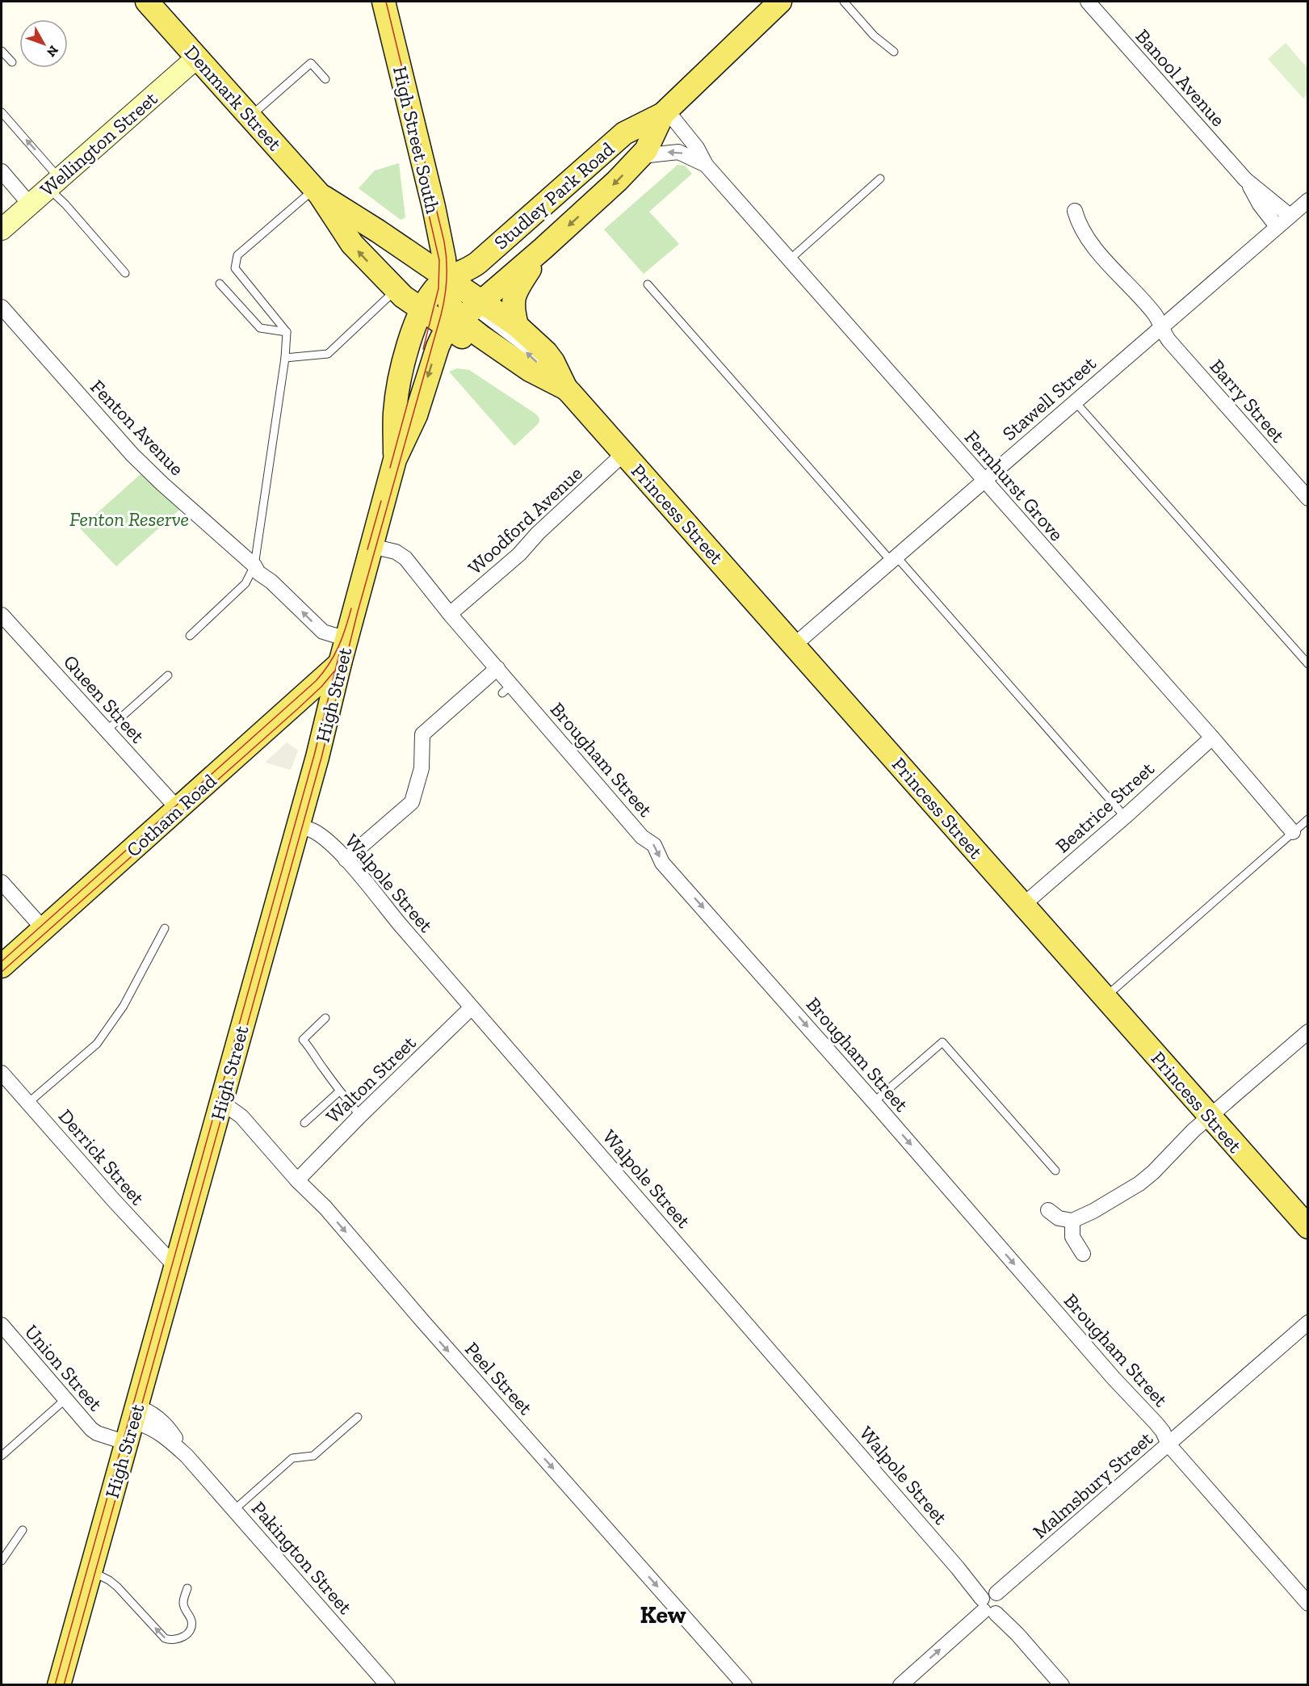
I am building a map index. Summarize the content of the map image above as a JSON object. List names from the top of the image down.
{
  "streets": {
    "main road": [
      "Denmark Street",
      "High Street South",
      "Studley Park Road",
      "Princess Street",
      "High Street",
      "Cotham Road"
    ],
    "street": [
      "Banool Avenue",
      "Wellington Street",
      "Stawell Street",
      "Barry Street",
      "Fenton Avenue",
      "Fernhurst Grove",
      "Woodford Avenue",
      "Queen Street",
      "Brougham Street",
      "Beatrice Street",
      "Walpole Street",
      "Walton Street",
      "Derrick Street",
      "Union Street",
      "Peel Street",
      "Malmsbury Street",
      "Pakington Street"
    ]
  },
  "crossings": [
    ["Banool Avenue", "Stawell Street"],
    ["Denmark Street", "High Street South"],
    ["Denmark Street", "Wellington Street"],
    ["Denmark Street", "Studley Park Road"],
    ["Denmark Street", "Princess Street"],
    ["Denmark Street", "High Street"],
    ["High Street South", "Studley Park Road"],
    ["High Street South", "Princess Street"],
    ["High Street South", "High Street"],
    ["Studley Park Road", "Fernhurst Grove"],
    ["Studley Park Road", "Princess Street"],
    ["Studley Park Road", "High Street"],
    ["Stawell Street", "Barry Street"],
    ["Stawell Street", "Fernhurst Grove"],
    ["Stawell Street", "Princess Street"],
    ["Fenton Avenue", "High Street"],
    ["Fernhurst Grove", "Beatrice Street"],
    ["Princess Street", "Woodford Avenue"],
    ["Princess Street", "High Street"],
    ["Princess Street", "Beatrice Street"],
    ["Woodford Avenue", "Brougham Street"],
    ["High Street", "Brougham Street"],
    ["High Street", "Cotham Road"],
    ["High Street", "Walpole Street"],
    ["High Street", "Derrick Street"],
    ["High Street", "Union Street"],
    ["High Street", "Peel Street"],
    ["High Street", "Pakington Street"],
    ["Queen Street", "Cotham Road"],
    ["Brougham Street", "Malmsbury Street"],
    ["Walpole Street", "Walton Street"],
    ["Walpole Street", "Malmsbury Street"],
    ["Walton Street", "Peel Street"],
    ["Union Street", "Pakington Street"]
  ],
  "one_way": ["Brougham Street", "Peel Street"],
  "districts": ["Kew"],
  "parks": ["Fenton Reserve"],
  "north": "bottom right"
}
